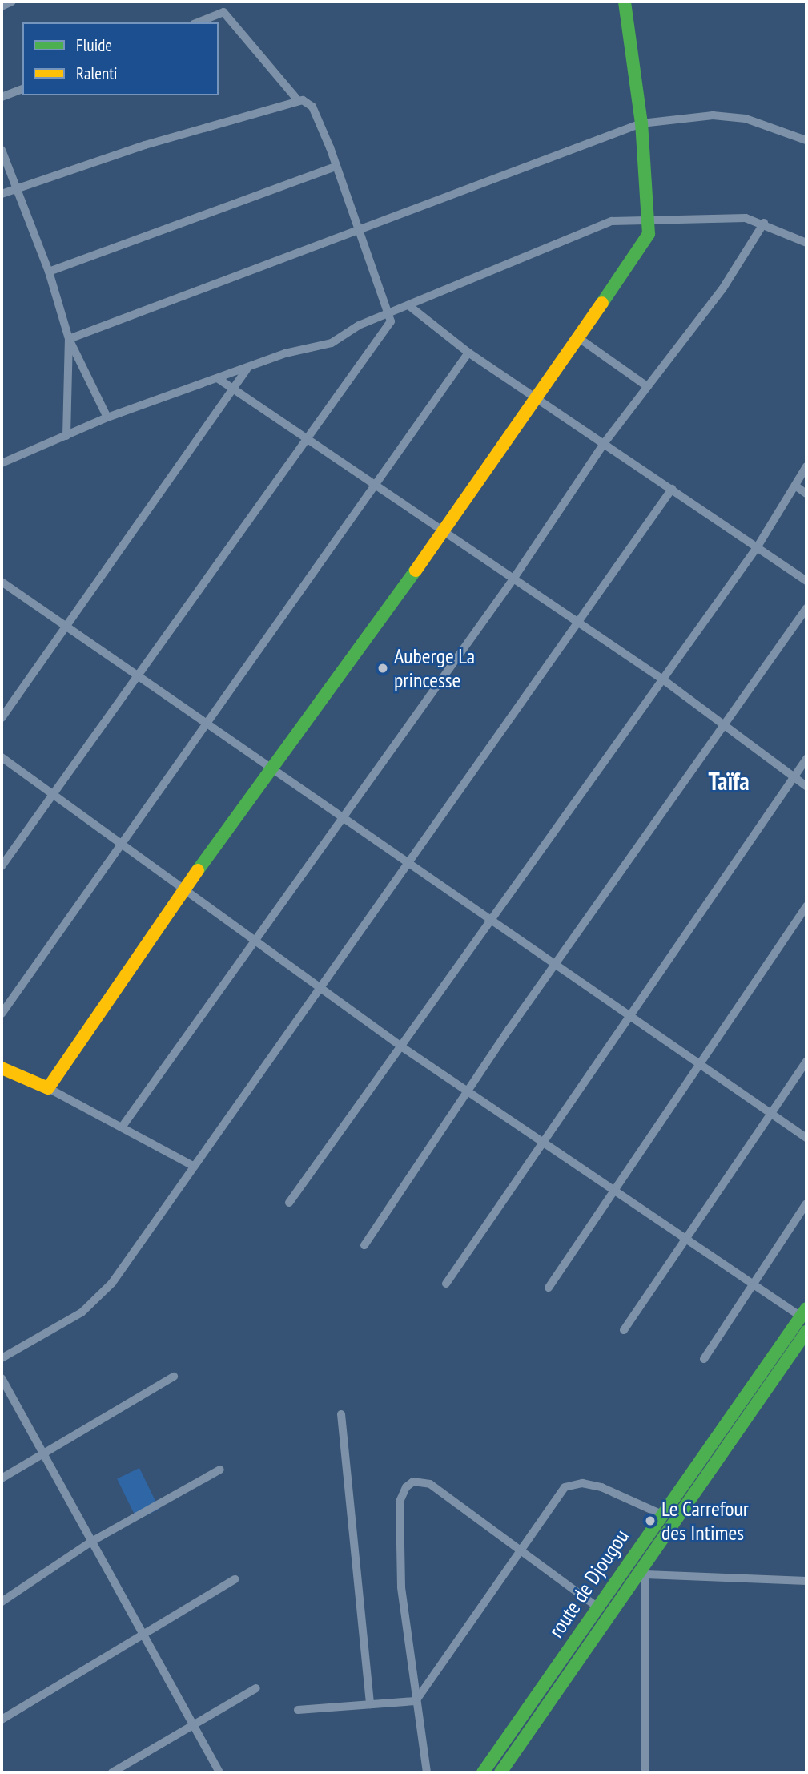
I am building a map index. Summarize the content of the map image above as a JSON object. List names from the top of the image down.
{
  "streets": {
    "main road": ["route de Djougou"]
  },
  "districts": ["Taïfa"],
  "places": ["Auberge La princesse", "Le Carrefour des Intimes"],
  "legend": ["Fluide", "Ralenti"]
}
